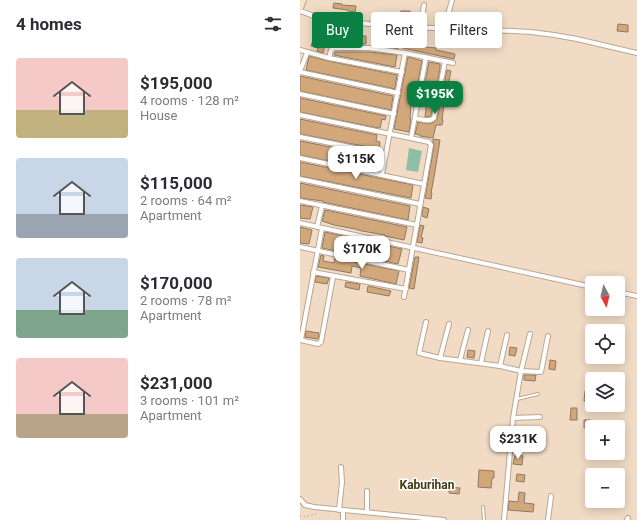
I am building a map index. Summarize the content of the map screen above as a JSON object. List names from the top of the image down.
{
  "districts": ["Kaburihan"],
  "north": "bottom",
  "page": {
    "heading": "4 homes",
    "chip": ["Buy", "Rent", "Filters"],
    "list": [
      {
        "name": "$195,000",
        "note": "4 rooms · 128 m² · House"
      },
      {
        "name": "$115,000",
        "note": "2 rooms · 64 m² · Apartment"
      },
      {
        "name": "$170,000",
        "note": "2 rooms · 78 m² · Apartment"
      },
      {
        "name": "$231,000",
        "note": "3 rooms · 101 m² · Apartment"
      }
    ],
    "price": [
      "$195K",
      "$115K",
      "$170K",
      "$231K"
    ],
    "map_buttons": ["+", "−"]
  }
}
